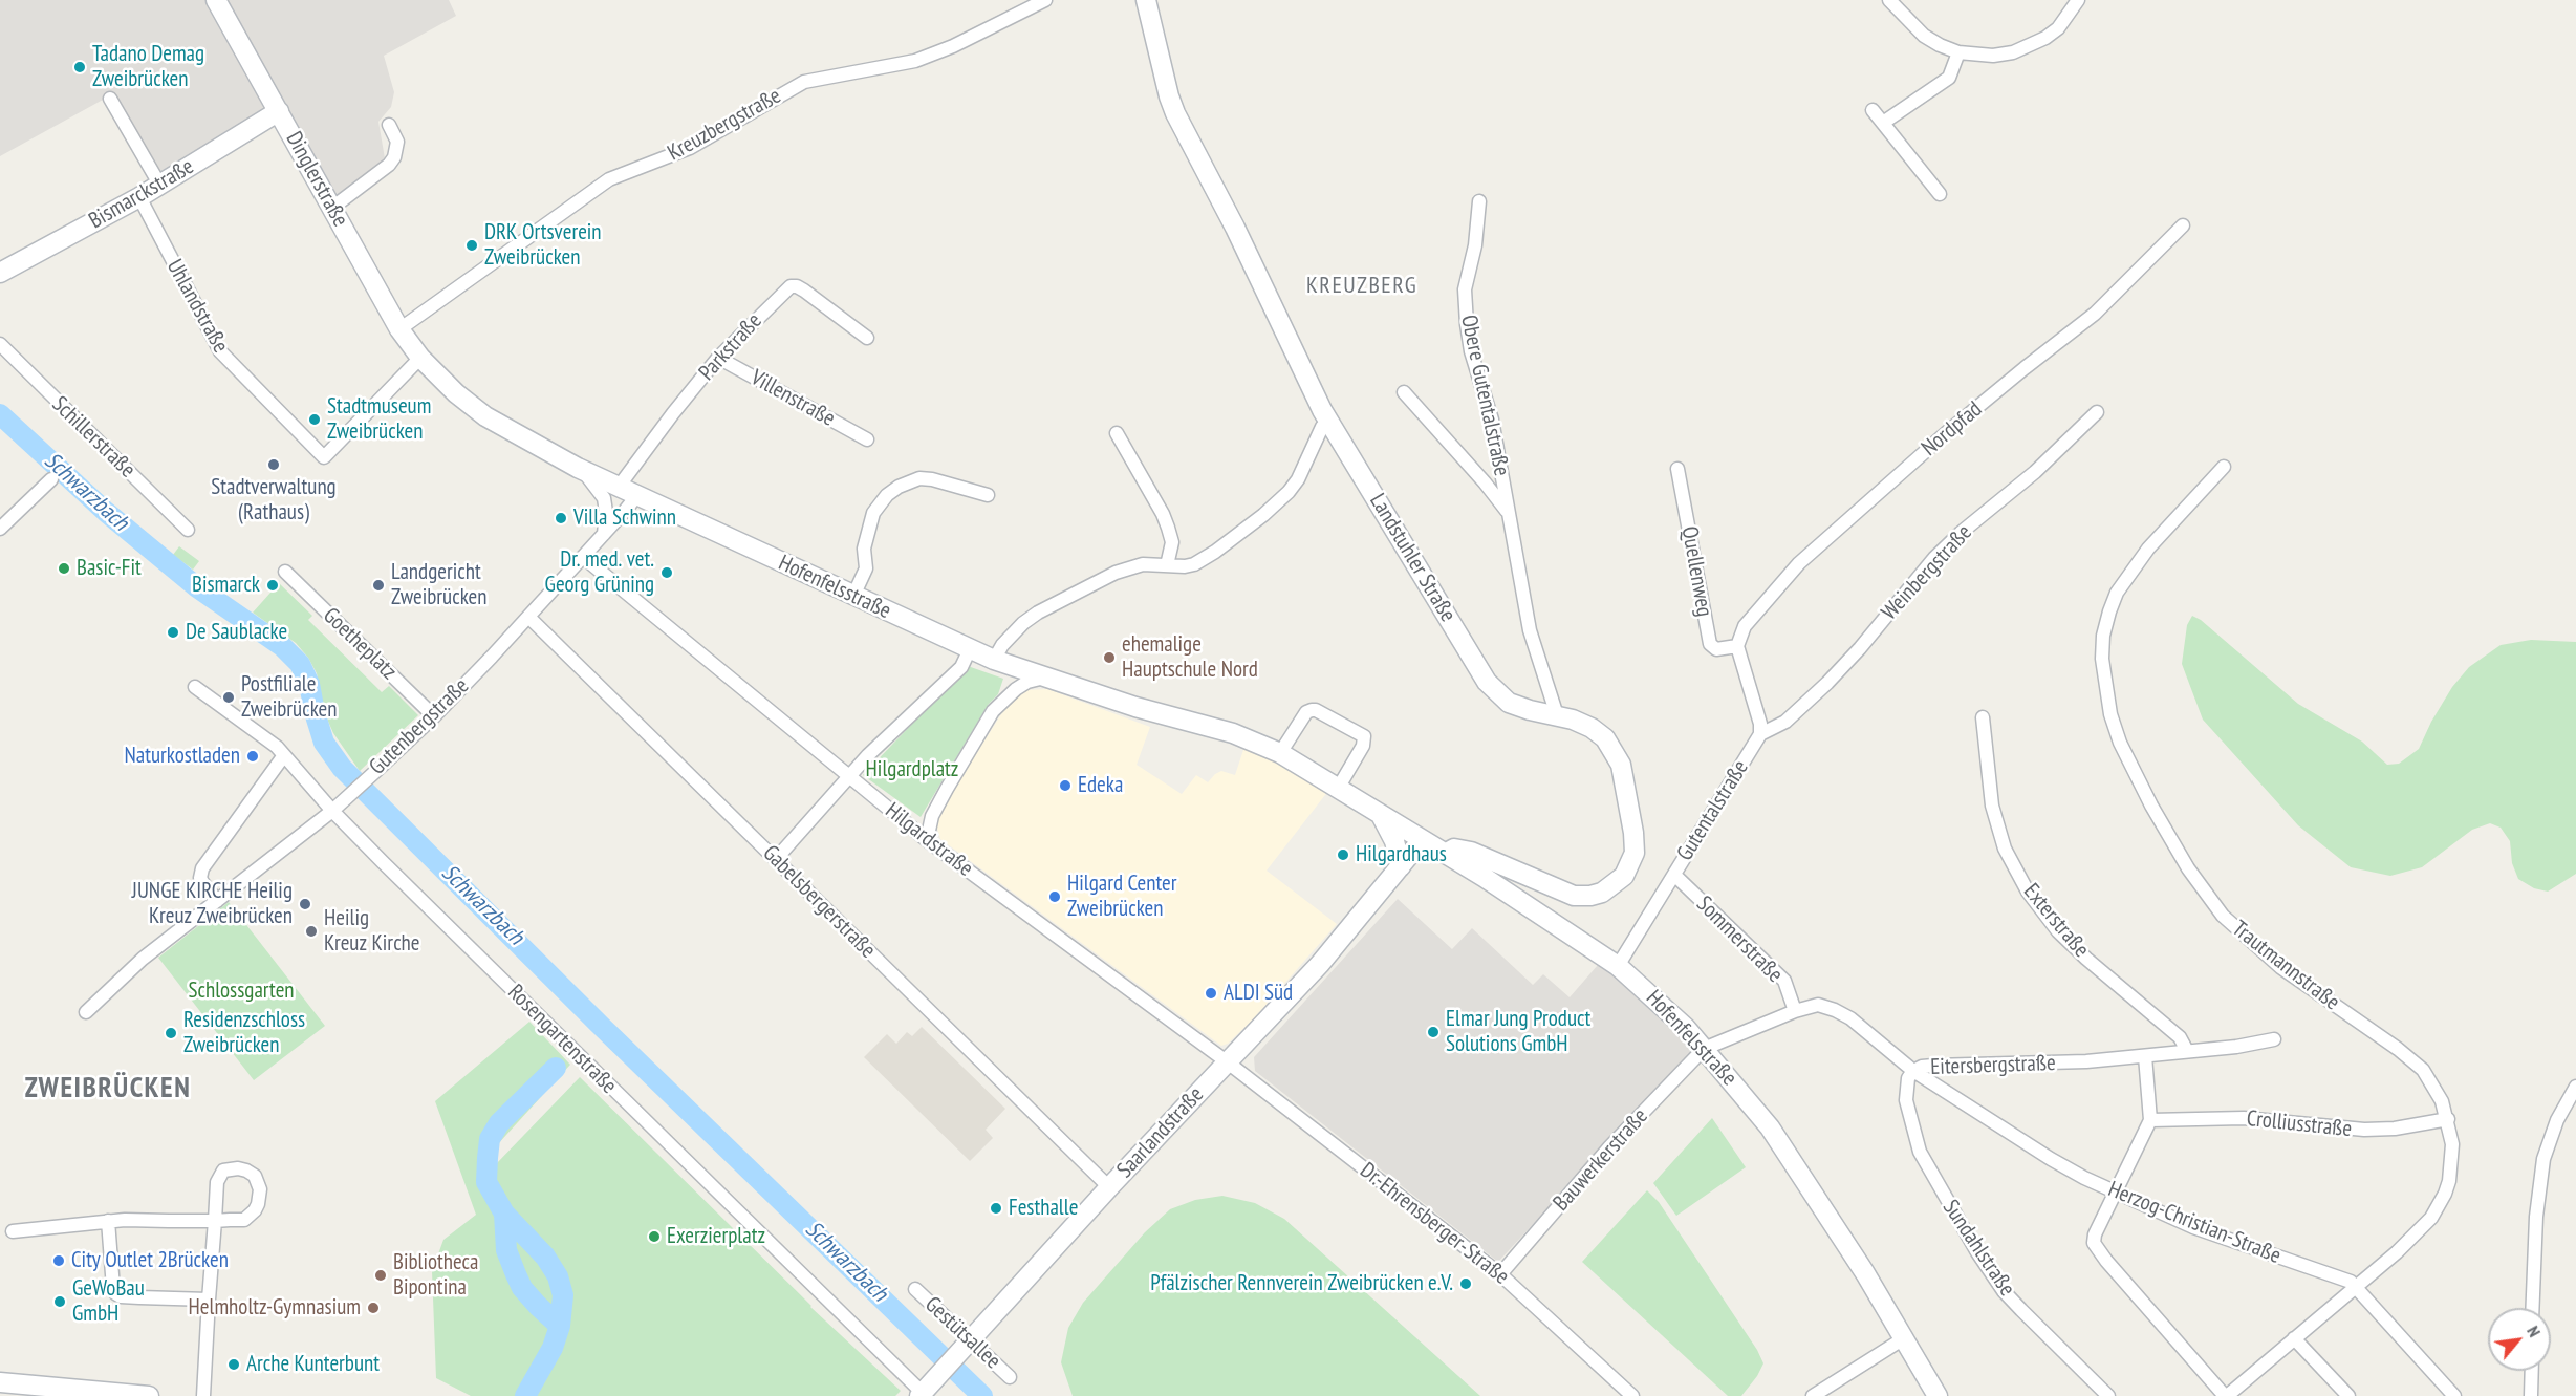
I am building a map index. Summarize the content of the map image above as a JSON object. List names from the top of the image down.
{
  "streets": {
    "main road": [
      "Dinglerstraße",
      "Bismarckstraße",
      "Landstuhler Straße",
      "Hofenfelsstraße",
      "Saarlandstraße"
    ],
    "street": [
      "Kreuzbergstraße",
      "Uhlandstraße",
      "Parkstraße",
      "Obere Gutentalstraße",
      "Villenstraße",
      "Nordpfad",
      "Schillerstraße",
      "Quellenweg",
      "Weinbergstraße",
      "Goetheplatz",
      "Gutenbergstraße",
      "Gutentalstraße",
      "Hilgardstraße",
      "Gabelsbergerstraße",
      "Exterstraße",
      "Sommerstraße",
      "Trautmannstraße",
      "Rosengartenstraße",
      "Eitersbergstraße",
      "Crolliusstraße",
      "Bauwerkerstraße",
      "Herzog-Christian-Straße",
      "Dr.-Ehrensberger-Straße",
      "Sundahlstraße",
      "Gestütsallee"
    ]
  },
  "crossings": [
    ["Kreuzbergstraße", "Dinglerstraße"],
    ["Dinglerstraße", "Bismarckstraße"],
    ["Dinglerstraße", "Uhlandstraße"],
    ["Dinglerstraße", "Hofenfelsstraße"],
    ["Bismarckstraße", "Uhlandstraße"],
    ["Uhlandstraße", "Hofenfelsstraße"],
    ["Parkstraße", "Villenstraße"],
    ["Parkstraße", "Hofenfelsstraße"],
    ["Obere Gutentalstraße", "Landstuhler Straße"],
    ["Nordpfad", "Quellenweg"],
    ["Nordpfad", "Gutentalstraße"],
    ["Landstuhler Straße", "Hofenfelsstraße"],
    ["Quellenweg", "Gutentalstraße"],
    ["Weinbergstraße", "Gutentalstraße"],
    ["Hofenfelsstraße", "Gutenbergstraße"],
    ["Hofenfelsstraße", "Gutentalstraße"],
    ["Hofenfelsstraße", "Eitersbergstraße"],
    ["Hofenfelsstraße", "Saarlandstraße"],
    ["Hofenfelsstraße", "Bauwerkerstraße"],
    ["Goetheplatz", "Gutenbergstraße"],
    ["Gutenbergstraße", "Hilgardstraße"],
    ["Gutenbergstraße", "Gabelsbergerstraße"],
    ["Gutenbergstraße", "Rosengartenstraße"],
    ["Gutentalstraße", "Sommerstraße"],
    ["Hilgardstraße", "Saarlandstraße"],
    ["Hilgardstraße", "Dr.-Ehrensberger-Straße"],
    ["Gabelsbergerstraße", "Saarlandstraße"],
    ["Exterstraße", "Eitersbergstraße"],
    ["Sommerstraße", "Eitersbergstraße"],
    ["Trautmannstraße", "Crolliusstraße"],
    ["Trautmannstraße", "Herzog-Christian-Straße"],
    ["Rosengartenstraße", "Saarlandstraße"],
    ["Eitersbergstraße", "Bauwerkerstraße"],
    ["Eitersbergstraße", "Herzog-Christian-Straße"],
    ["Eitersbergstraße", "Sundahlstraße"],
    ["Saarlandstraße", "Dr.-Ehrensberger-Straße"],
    ["Saarlandstraße", "Gestütsallee"],
    ["Bauwerkerstraße", "Dr.-Ehrensberger-Straße"],
    ["Herzog-Christian-Straße", "Sundahlstraße"]
  ],
  "districts": ["KREUZBERG", "ZWEIBRÜCKEN"],
  "water": ["Schwarzbach"],
  "parks": ["Hilgardplatz", "Schlossgarten"],
  "places": [
    "Tadano Demag Zweibrücken",
    "DRK Ortsverein Zweibrücken",
    "Stadtmuseum Zweibrücken",
    "Stadtverwaltung (Rathaus)",
    "Villa Schwinn",
    "Basic-Fit",
    "Dr. med. vet. Georg Grüning",
    "Bismarck",
    "Landgericht Zweibrücken",
    "De Saublacke",
    "ehemalige Hauptschule Nord",
    "Postfiliale Zweibrücken",
    "Naturkostladen",
    "Edeka",
    "Hilgardhaus",
    "Hilgard Center Zweibrücken",
    "JUNGE KIRCHE Heilig Kreuz Zweibrücken",
    "Heilig Kreuz Kirche",
    "ALDI Süd",
    "Elmar Jung Product Solutions GmbH",
    "Residenzschloss Zweibrücken",
    "Festhalle",
    "Exerzierplatz",
    "City Outlet 2Brücken",
    "Bibliotheca Bipontina",
    "Pfälzischer Rennverein Zweibrücken e.V.",
    "GeWoBau GmbH",
    "Helmholtz-Gymnasium",
    "Arche Kunterbunt"
  ],
  "north": "top right"
}
